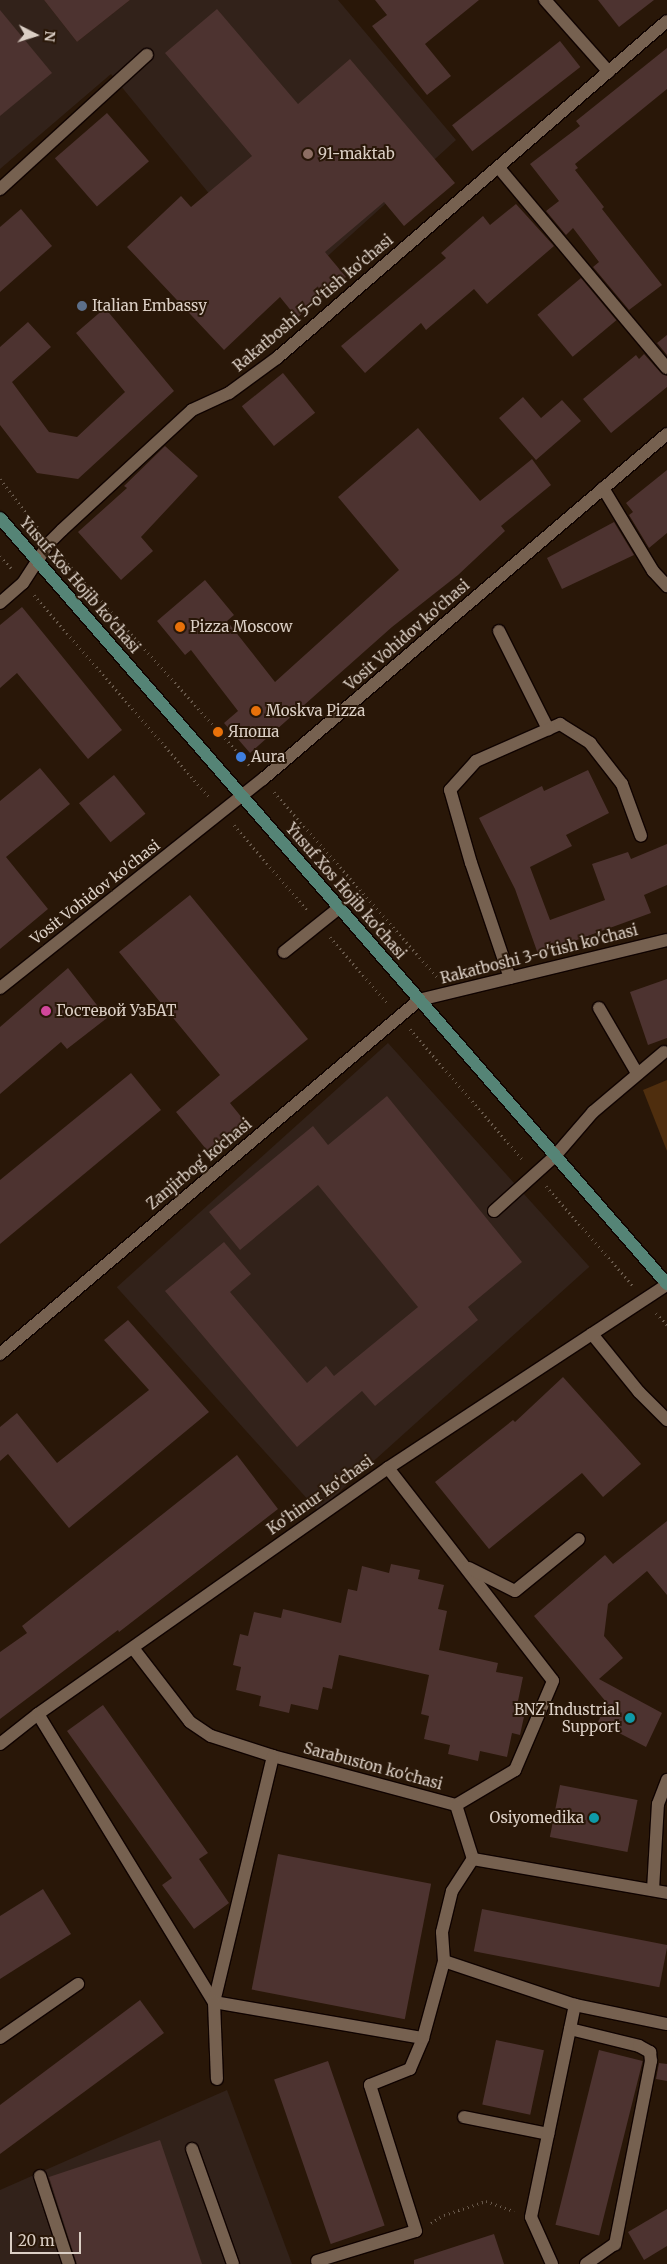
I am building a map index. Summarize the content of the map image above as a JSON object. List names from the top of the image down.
{
  "streets": {
    "main road": ["Yusuf Xos Hojib ko'chasi"],
    "street": [
      "Rakatboshi 5-o'tish ko'chasi",
      "Vosit Vohidov ko'chasi",
      "Rakatboshi 3-o'tish ko'chasi",
      "Zanjirbogʻ koʻchasi",
      "Ko‘hinur ko‘chasi",
      "Sarabuston ko'chasi"
    ]
  },
  "crossings": [
    ["Rakatboshi 5-o'tish ko'chasi", "Yusuf Xos Hojib ko'chasi"],
    ["Yusuf Xos Hojib ko'chasi", "Vosit Vohidov ko'chasi"],
    ["Yusuf Xos Hojib ko'chasi", "Rakatboshi 3-o'tish ko'chasi"],
    ["Yusuf Xos Hojib ko'chasi", "Zanjirbogʻ koʻchasi"],
    ["Yusuf Xos Hojib ko'chasi", "Ko‘hinur ko‘chasi"],
    ["Rakatboshi 3-o'tish ko'chasi", "Zanjirbogʻ koʻchasi"],
    ["Ko‘hinur ko‘chasi", "Sarabuston ko'chasi"]
  ],
  "places": [
    "91-maktab",
    "Italian Embassy",
    "Pizza Moscow",
    "Moskva Pizza",
    "Япоша",
    "Aura",
    "Гостевой УзБАТ",
    "BNZ Industrial Support",
    "Osiyomedika"
  ],
  "scale_bar": "20 m",
  "north": "right"
}
